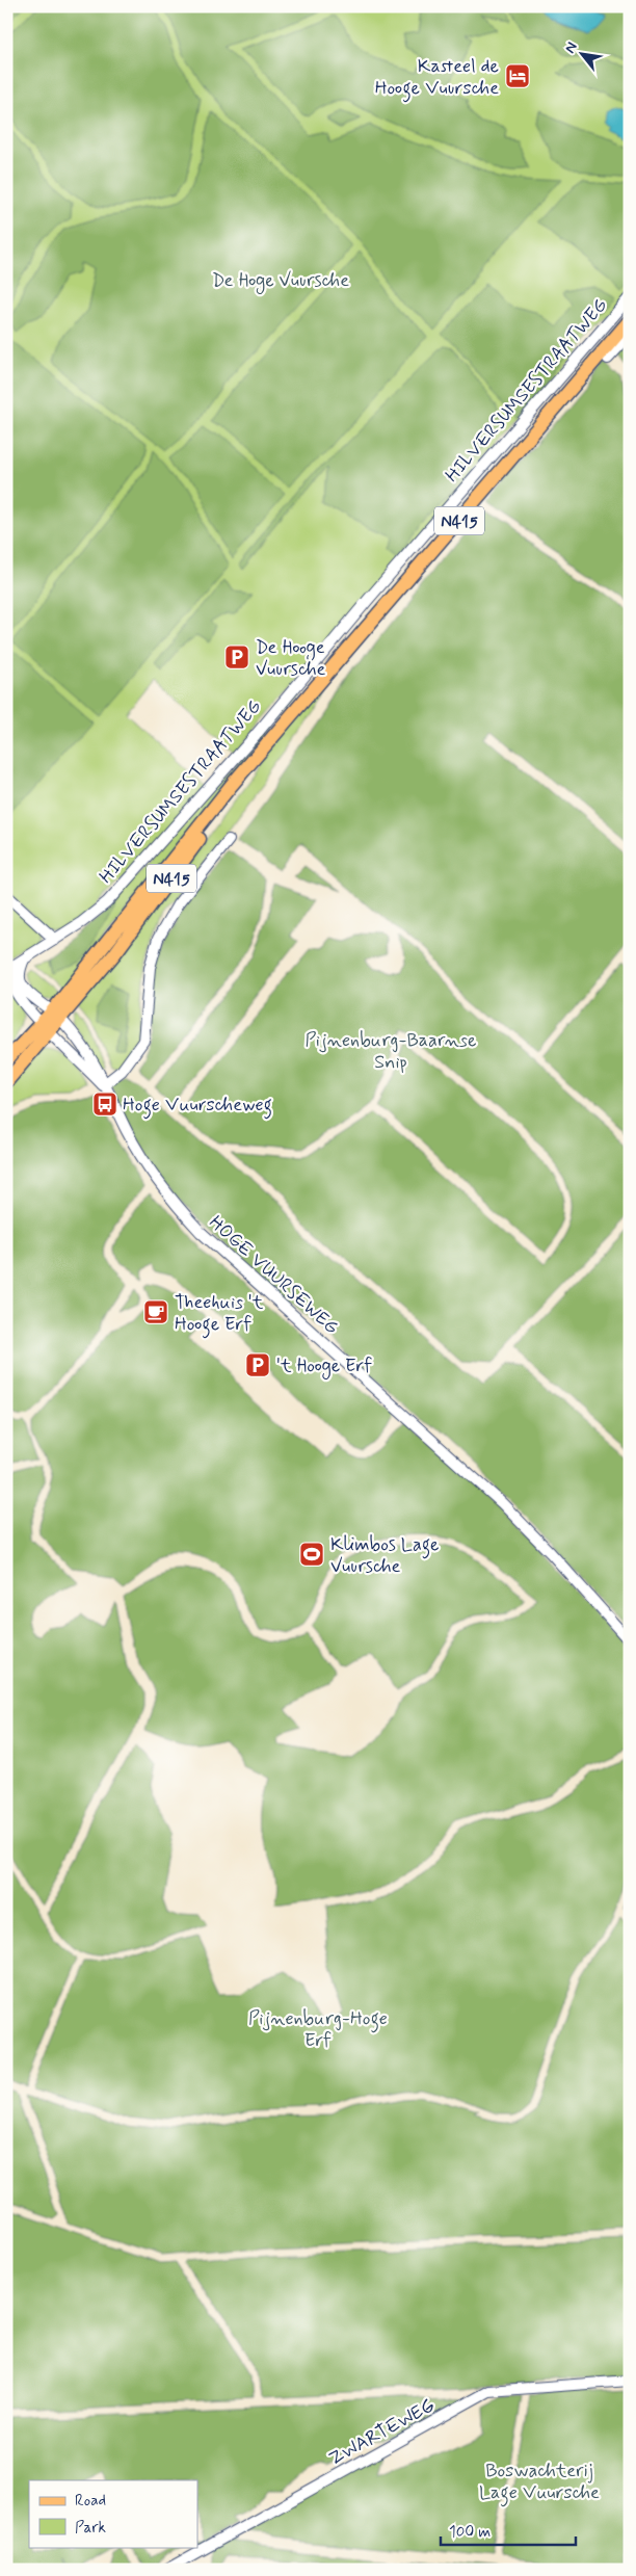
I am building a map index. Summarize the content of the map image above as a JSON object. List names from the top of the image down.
{
  "streets": {
    "main road": ["HILVERSUMSESTRAATWEG", "N415"],
    "street": ["HOGE VUURSEWEG", "ZWARTEWEG"]
  },
  "crossings": [
    ["HILVERSUMSESTRAATWEG", "HOGE VUURSEWEG"]
  ],
  "parks": [
    "De Hoge Vuursche",
    "Pijnenburg-Baarnse Snip",
    "Pijnenburg-Hoge Erf",
    "Boswachterij Lage Vuursche"
  ],
  "places": {
    "hotel": ["Kasteel de Hooge Vuursche"],
    "parking": ["De Hooge Vuursche", "'t Hooge Erf"],
    "bus stop": ["Hoge Vuurscheweg"],
    "cafe": ["Theehuis 't Hooge Erf"],
    "sports": ["Klimbos Lage Vuursche"]
  },
  "legend": ["Road", "Park"],
  "scale_bar": "100 m",
  "north": "top left"
}
